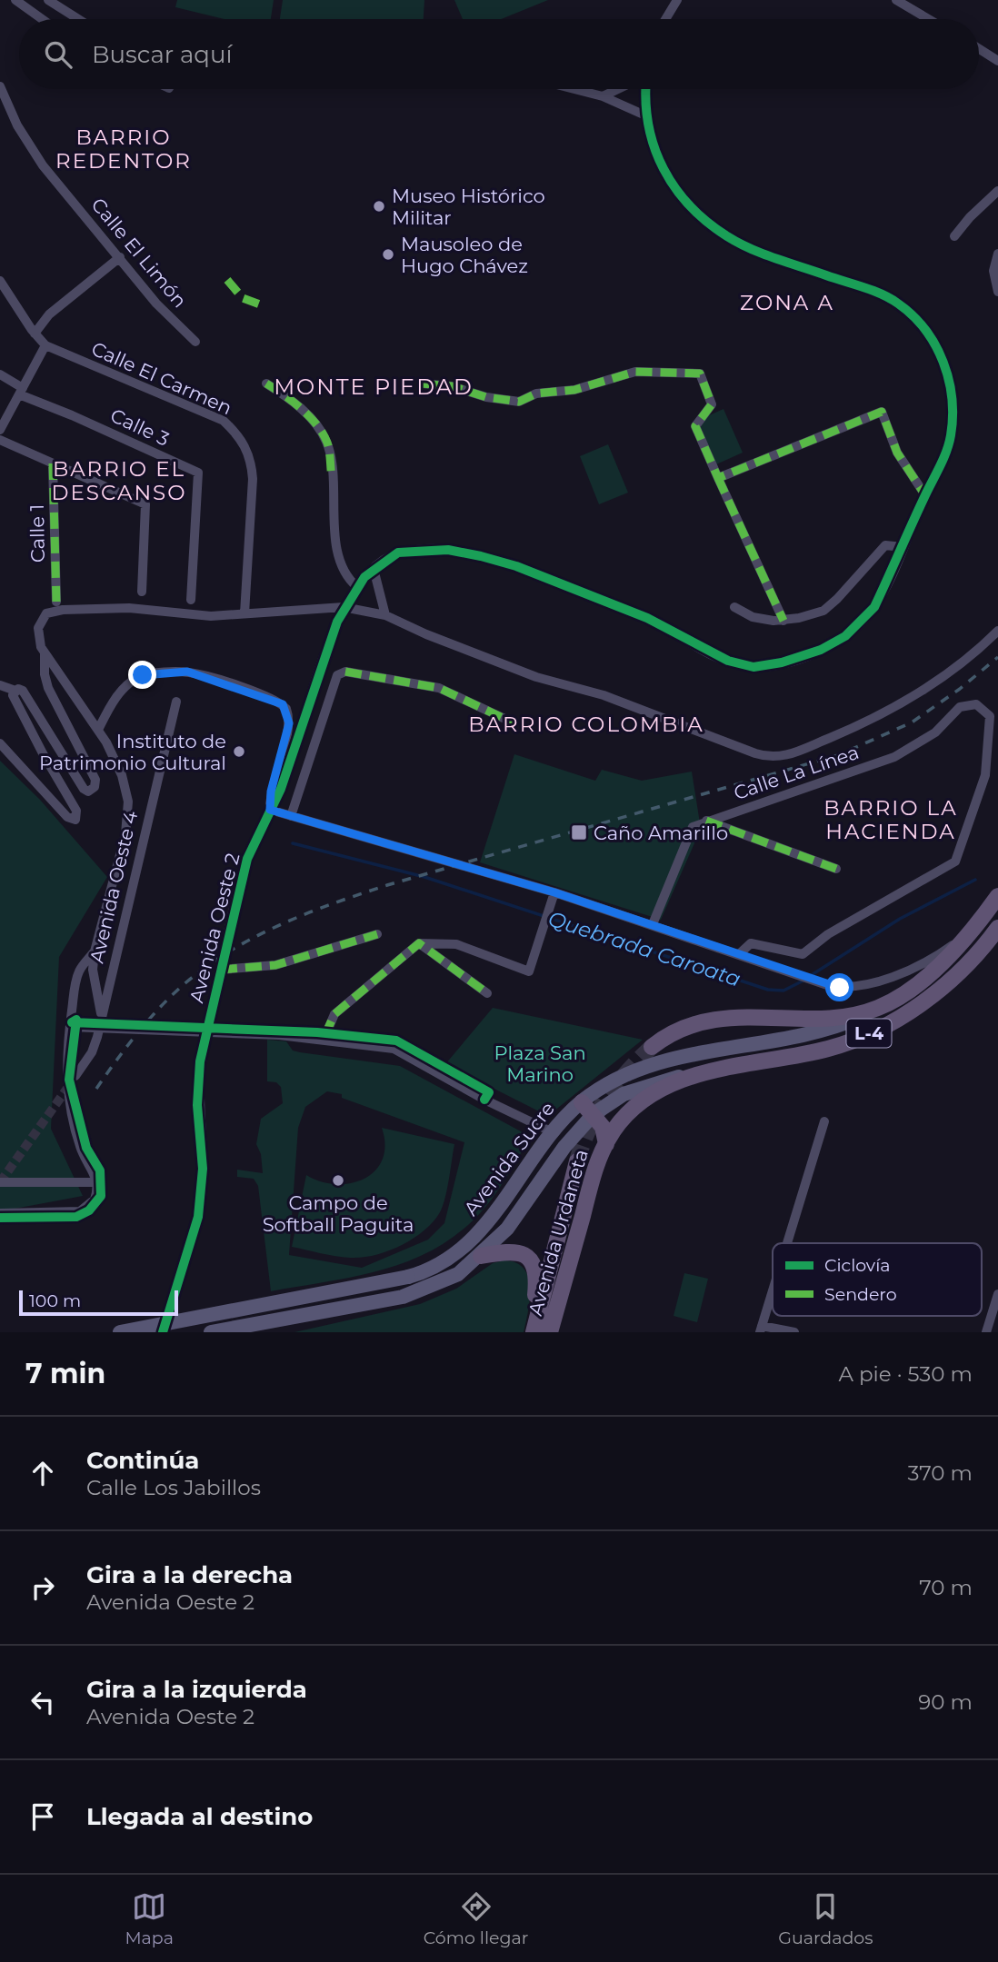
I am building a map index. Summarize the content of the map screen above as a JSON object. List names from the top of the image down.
{
  "streets": {
    "main road": ["L-4", "Avenida Sucre", "Avenida Urdaneta"],
    "street": [
      "Calle El Limón",
      "Calle El Carmen",
      "Calle 3",
      "Calle 1",
      "Calle La Línea",
      "Avenida Oeste 4",
      "Avenida Oeste 2"
    ]
  },
  "crossings": [
    ["L-4", "Avenida Sucre"],
    ["L-4", "Avenida Urdaneta"]
  ],
  "districts": [
    "BARRIO REDENTOR",
    "ZONA A",
    "MONTE PIEDAD",
    "BARRIO EL DESCANSO",
    "BARRIO COLOMBIA",
    "BARRIO LA HACIENDA"
  ],
  "water": ["Quebrada Caroata"],
  "parks": ["Plaza San Marino"],
  "places": {
    "other": [
      "Museo Histórico Militar",
      "Mausoleo de Hugo Chávez",
      "Instituto de Patrimonio Cultural",
      "Campo de Softball Paguita"
    ],
    "transit": ["Caño Amarillo"]
  },
  "legend": ["Ciclovía", "Sendero"],
  "scale_bar": "100 m",
  "page": {
    "search": "Buscar aquí",
    "scale": "100 m",
    "heading": ["7 min", "A pie · 530 m"],
    "list": [
      ["Continúa", "Calle Los Jabillos", "370 m"],
      ["Gira a la derecha", "Avenida Oeste 2", "70 m"],
      ["Gira a la izquierda", "Avenida Oeste 2", "90 m"],
      "Llegada al destino"
    ],
    "nav": ["Mapa", "Cómo llegar", "Guardados"]
  }
}
